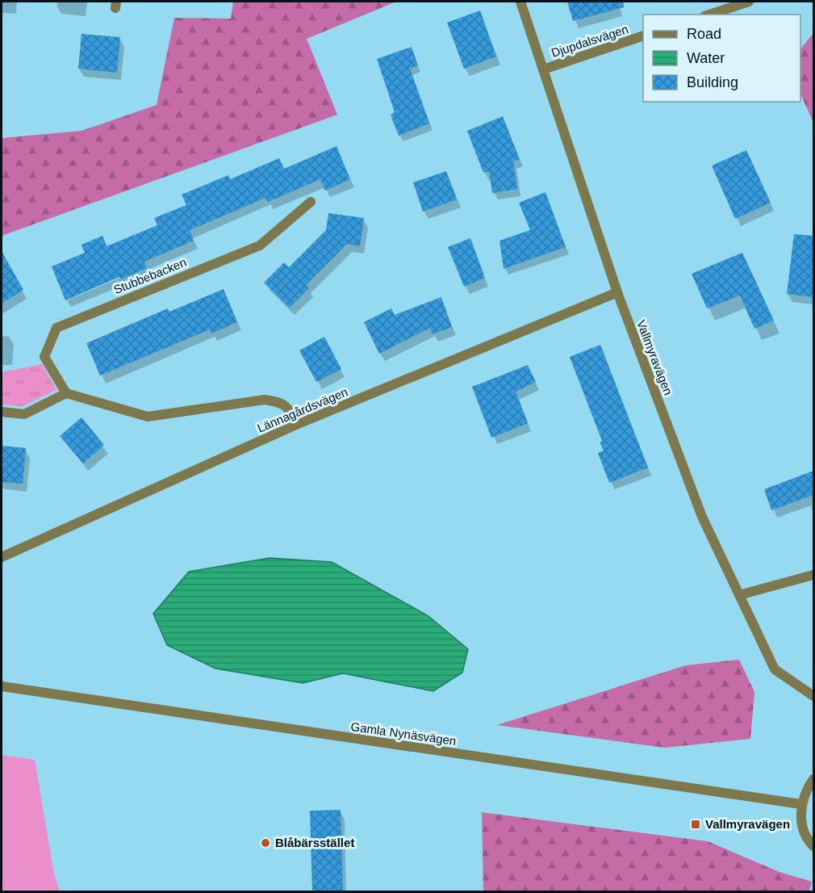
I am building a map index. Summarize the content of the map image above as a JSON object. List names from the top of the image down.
{
  "streets": {
    "street": [
      "Djupdalsvägen",
      "Stubbebacken",
      "Vallmyravägen",
      "Lännagårdsvägen",
      "Gamla Nynäsvägen"
    ]
  },
  "crossings": [
    ["Djupdalsvägen", "Vallmyravägen"],
    ["Vallmyravägen", "Lännagårdsvägen"]
  ],
  "places": {
    "transit": ["Vallmyravägen"],
    "other": ["Blåbärsstället"]
  },
  "legend": ["Road", "Water", "Building"]
}
